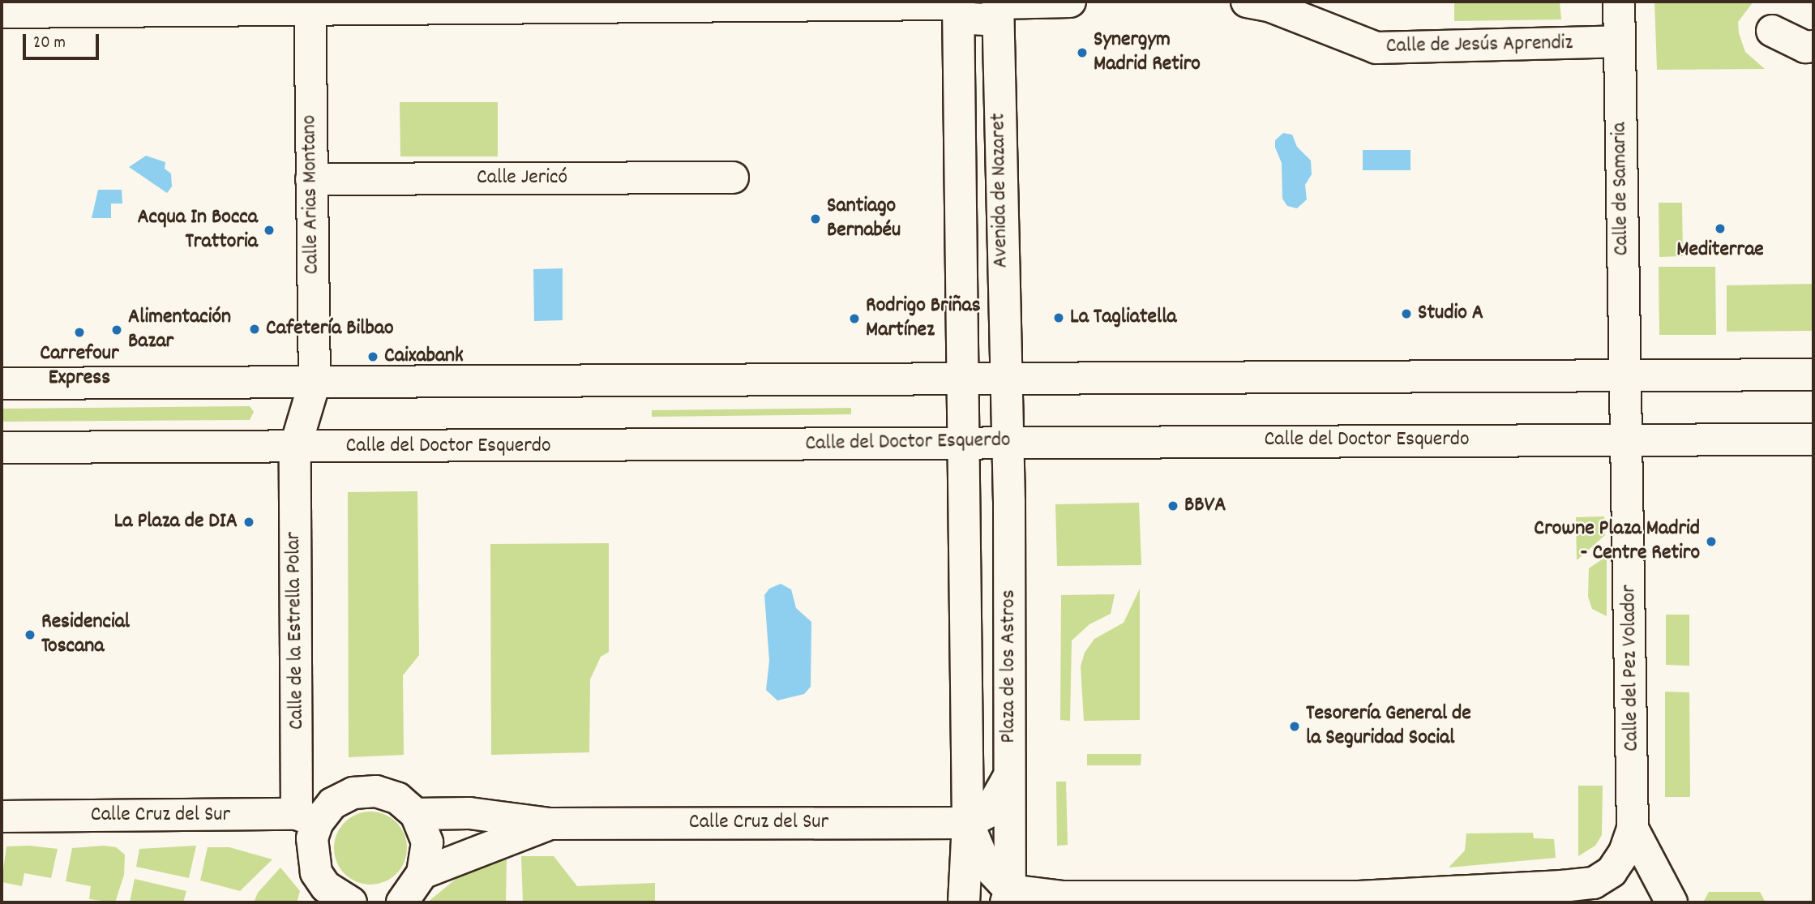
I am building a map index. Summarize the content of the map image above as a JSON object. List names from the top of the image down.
{
  "streets": {
    "street": [
      "Calle de Jesús Aprendiz",
      "Calle Jericó",
      "Calle de Samaria",
      "Avenida de Nazaret",
      "Calle Arias Montano",
      "Calle del Doctor Esquerdo",
      "Calle de la Estrella Polar",
      "Plaza de los Astros",
      "Calle del Pez Volador",
      "Calle Cruz del Sur"
    ]
  },
  "crossings": [
    ["Calle de Jesús Aprendiz", "Calle de Samaria"],
    ["Calle Jericó", "Calle Arias Montano"],
    ["Calle de Samaria", "Calle del Doctor Esquerdo"],
    ["Calle de Samaria", "Calle del Pez Volador"],
    ["Avenida de Nazaret", "Calle del Doctor Esquerdo"],
    ["Avenida de Nazaret", "Plaza de los Astros"],
    ["Calle Arias Montano", "Calle del Doctor Esquerdo"],
    ["Calle Arias Montano", "Calle de la Estrella Polar"],
    ["Calle del Doctor Esquerdo", "Calle de la Estrella Polar"],
    ["Calle del Doctor Esquerdo", "Plaza de los Astros"],
    ["Calle del Doctor Esquerdo", "Calle del Pez Volador"],
    ["Calle de la Estrella Polar", "Calle Cruz del Sur"],
    ["Plaza de los Astros", "Calle Cruz del Sur"]
  ],
  "places": [
    "Synergym Madrid Retiro",
    "Santiago Bernabéu",
    "Mediterrae",
    "Acqua In Bocca Trattoria",
    "Studio A",
    "La Tagliatella",
    "Rodrigo Briñas Martínez",
    "Cafetería Bilbao",
    "Alimentación Bazar",
    "Carrefour Express",
    "Caixabank",
    "BBVA",
    "La Plaza de DIA",
    "Crowne Plaza Madrid - Centre Retiro",
    "Residencial Toscana",
    "Tesorería General de la Seguridad Social"
  ],
  "scale_bar": "20 m"
}
